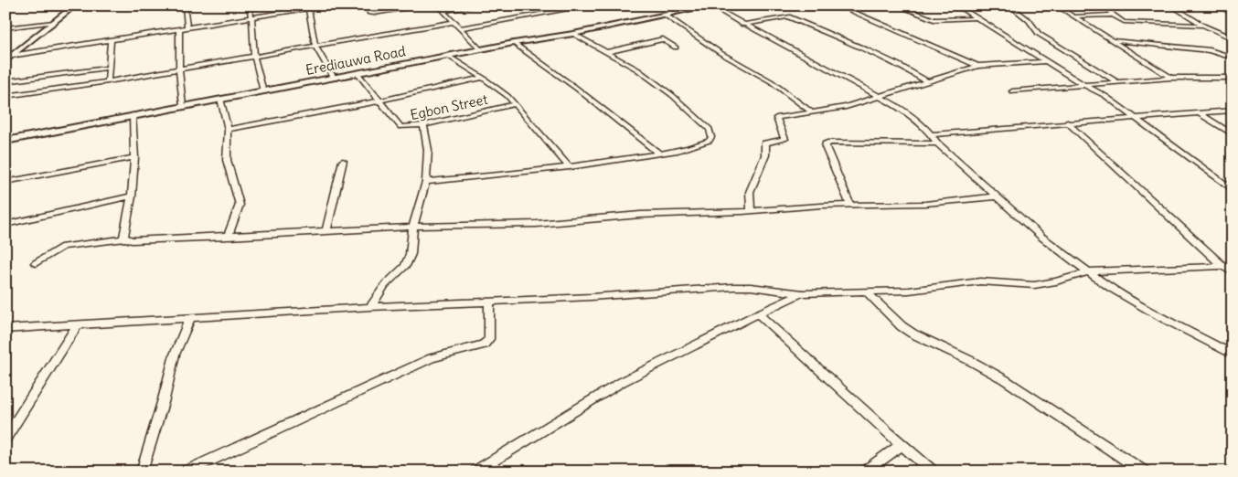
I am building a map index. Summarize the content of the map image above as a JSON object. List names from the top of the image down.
{
  "streets": {
    "street": ["Erediauwa Road", "Egbon Street"]
  },
  "crossings": [
    ["Erediauwa Road", "Egbon Street"]
  ]
}
